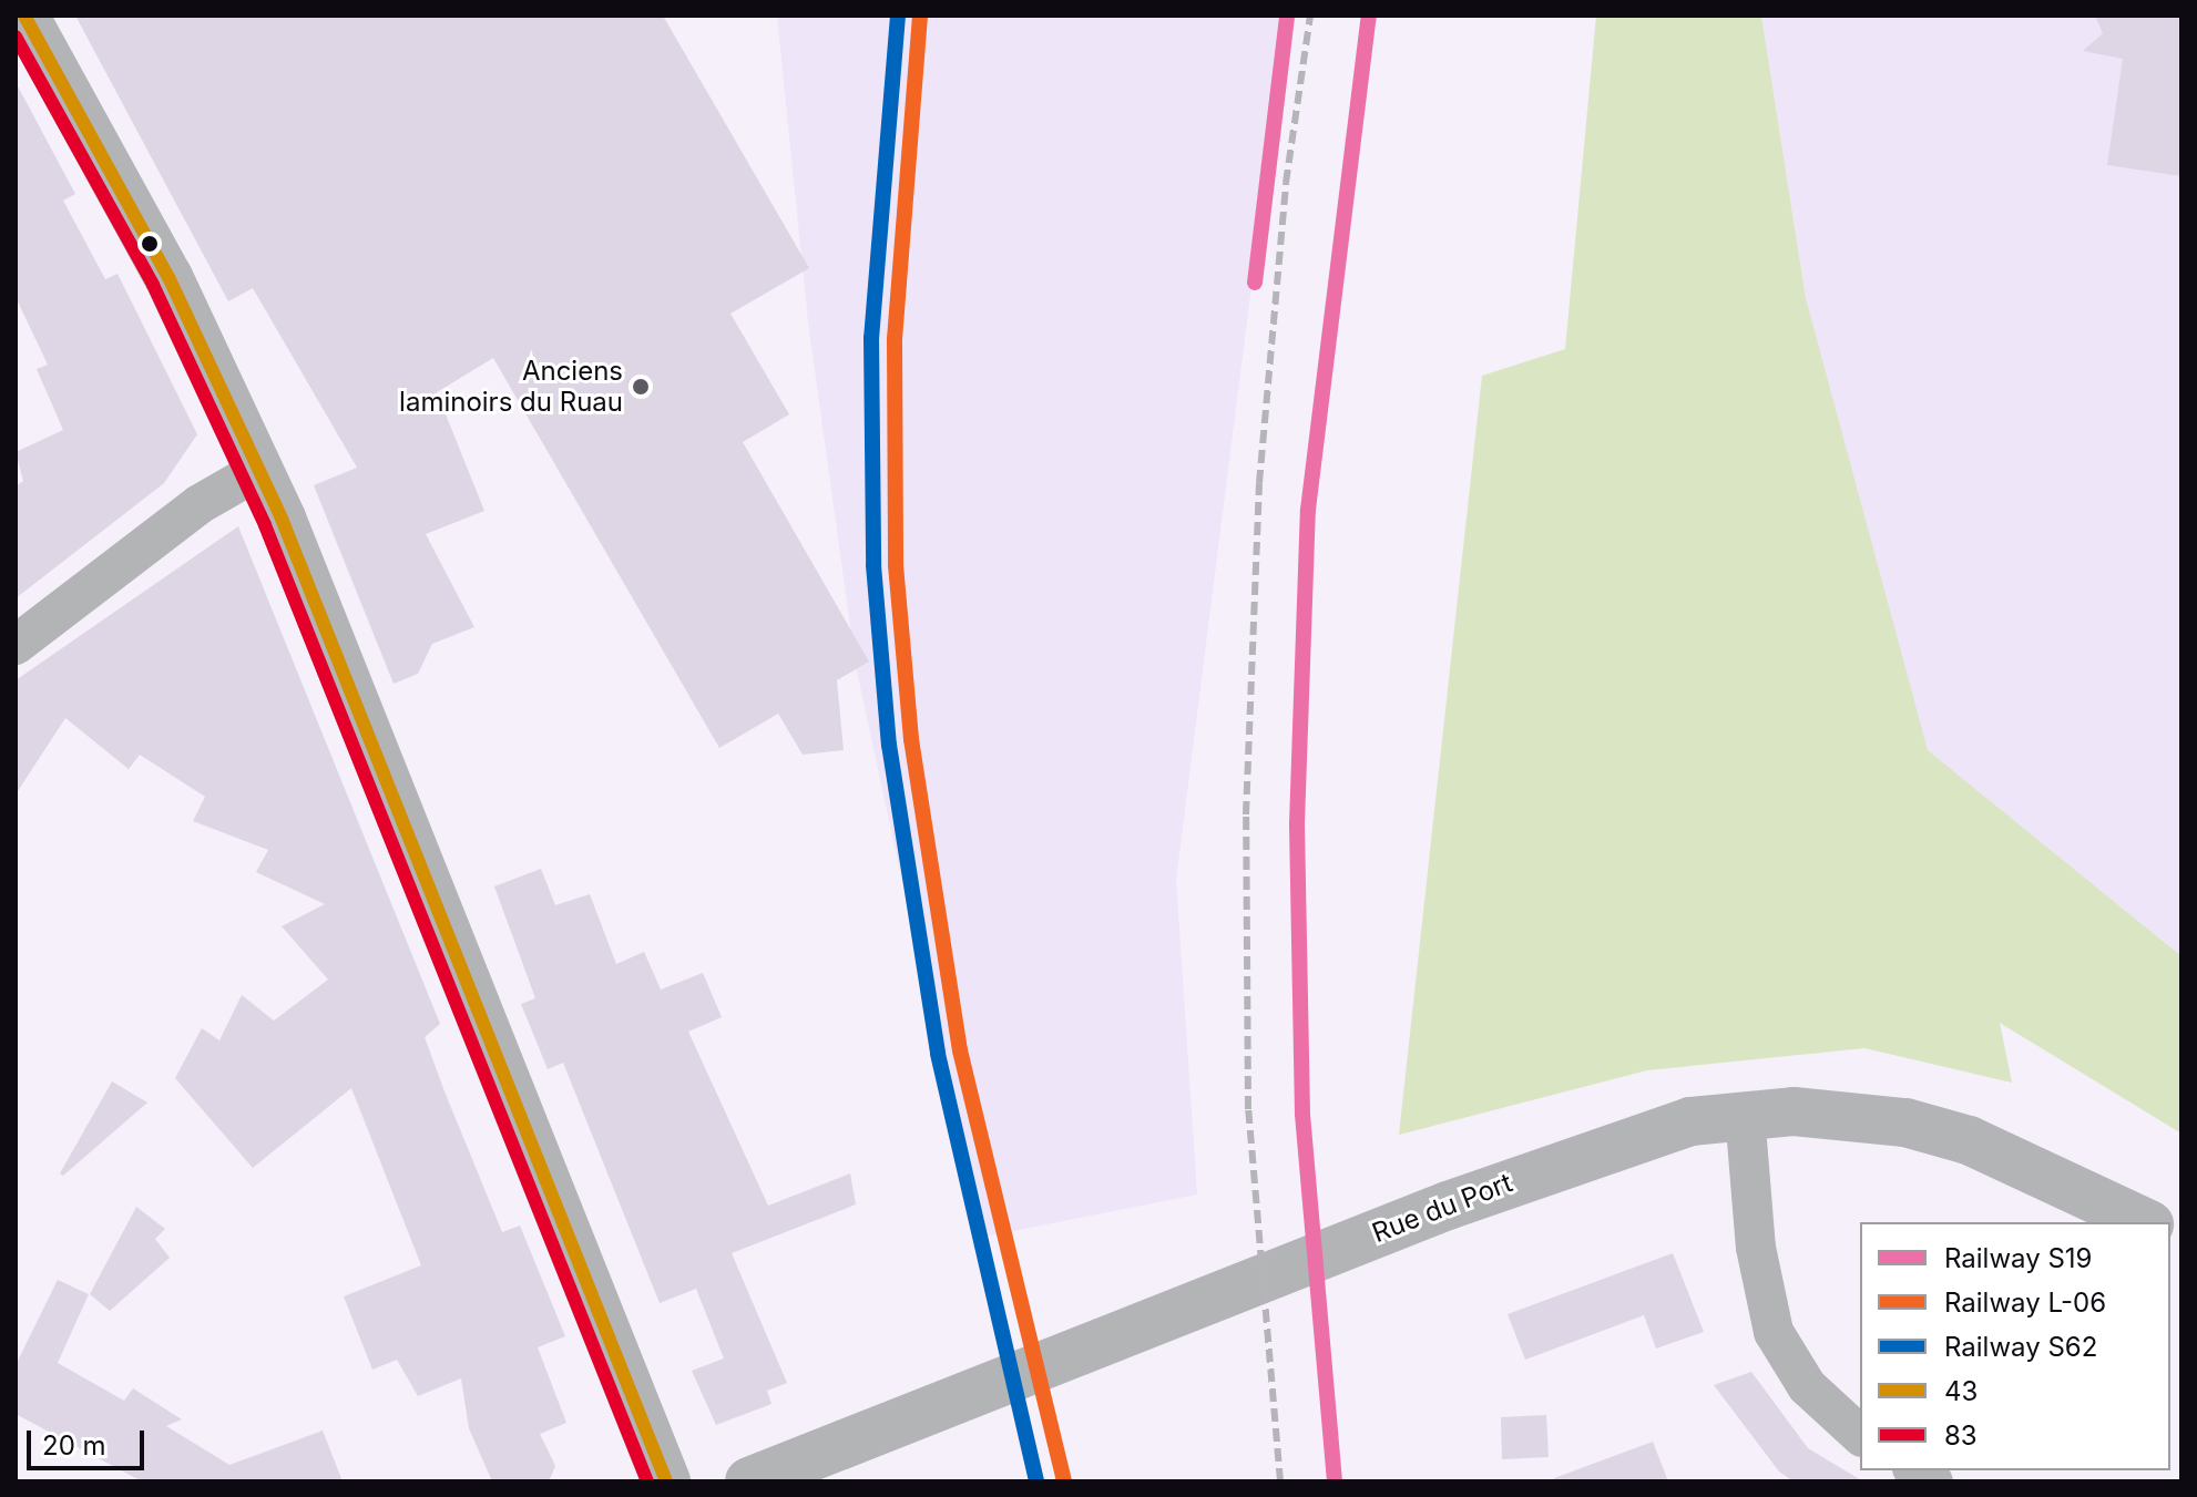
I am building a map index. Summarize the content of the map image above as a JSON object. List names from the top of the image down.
{
  "streets": {
    "main road": ["Rue du Port"]
  },
  "places": ["Anciens laminoirs du Ruau"],
  "lines": [
    "rail line S19",
    "rail line L-06",
    "rail line S62",
    "transit line 43",
    "transit line 83"
  ],
  "legend": [
    "Railway S19",
    "Railway L-06",
    "Railway S62",
    "43",
    "83"
  ],
  "scale_bar": "20 m"
}
